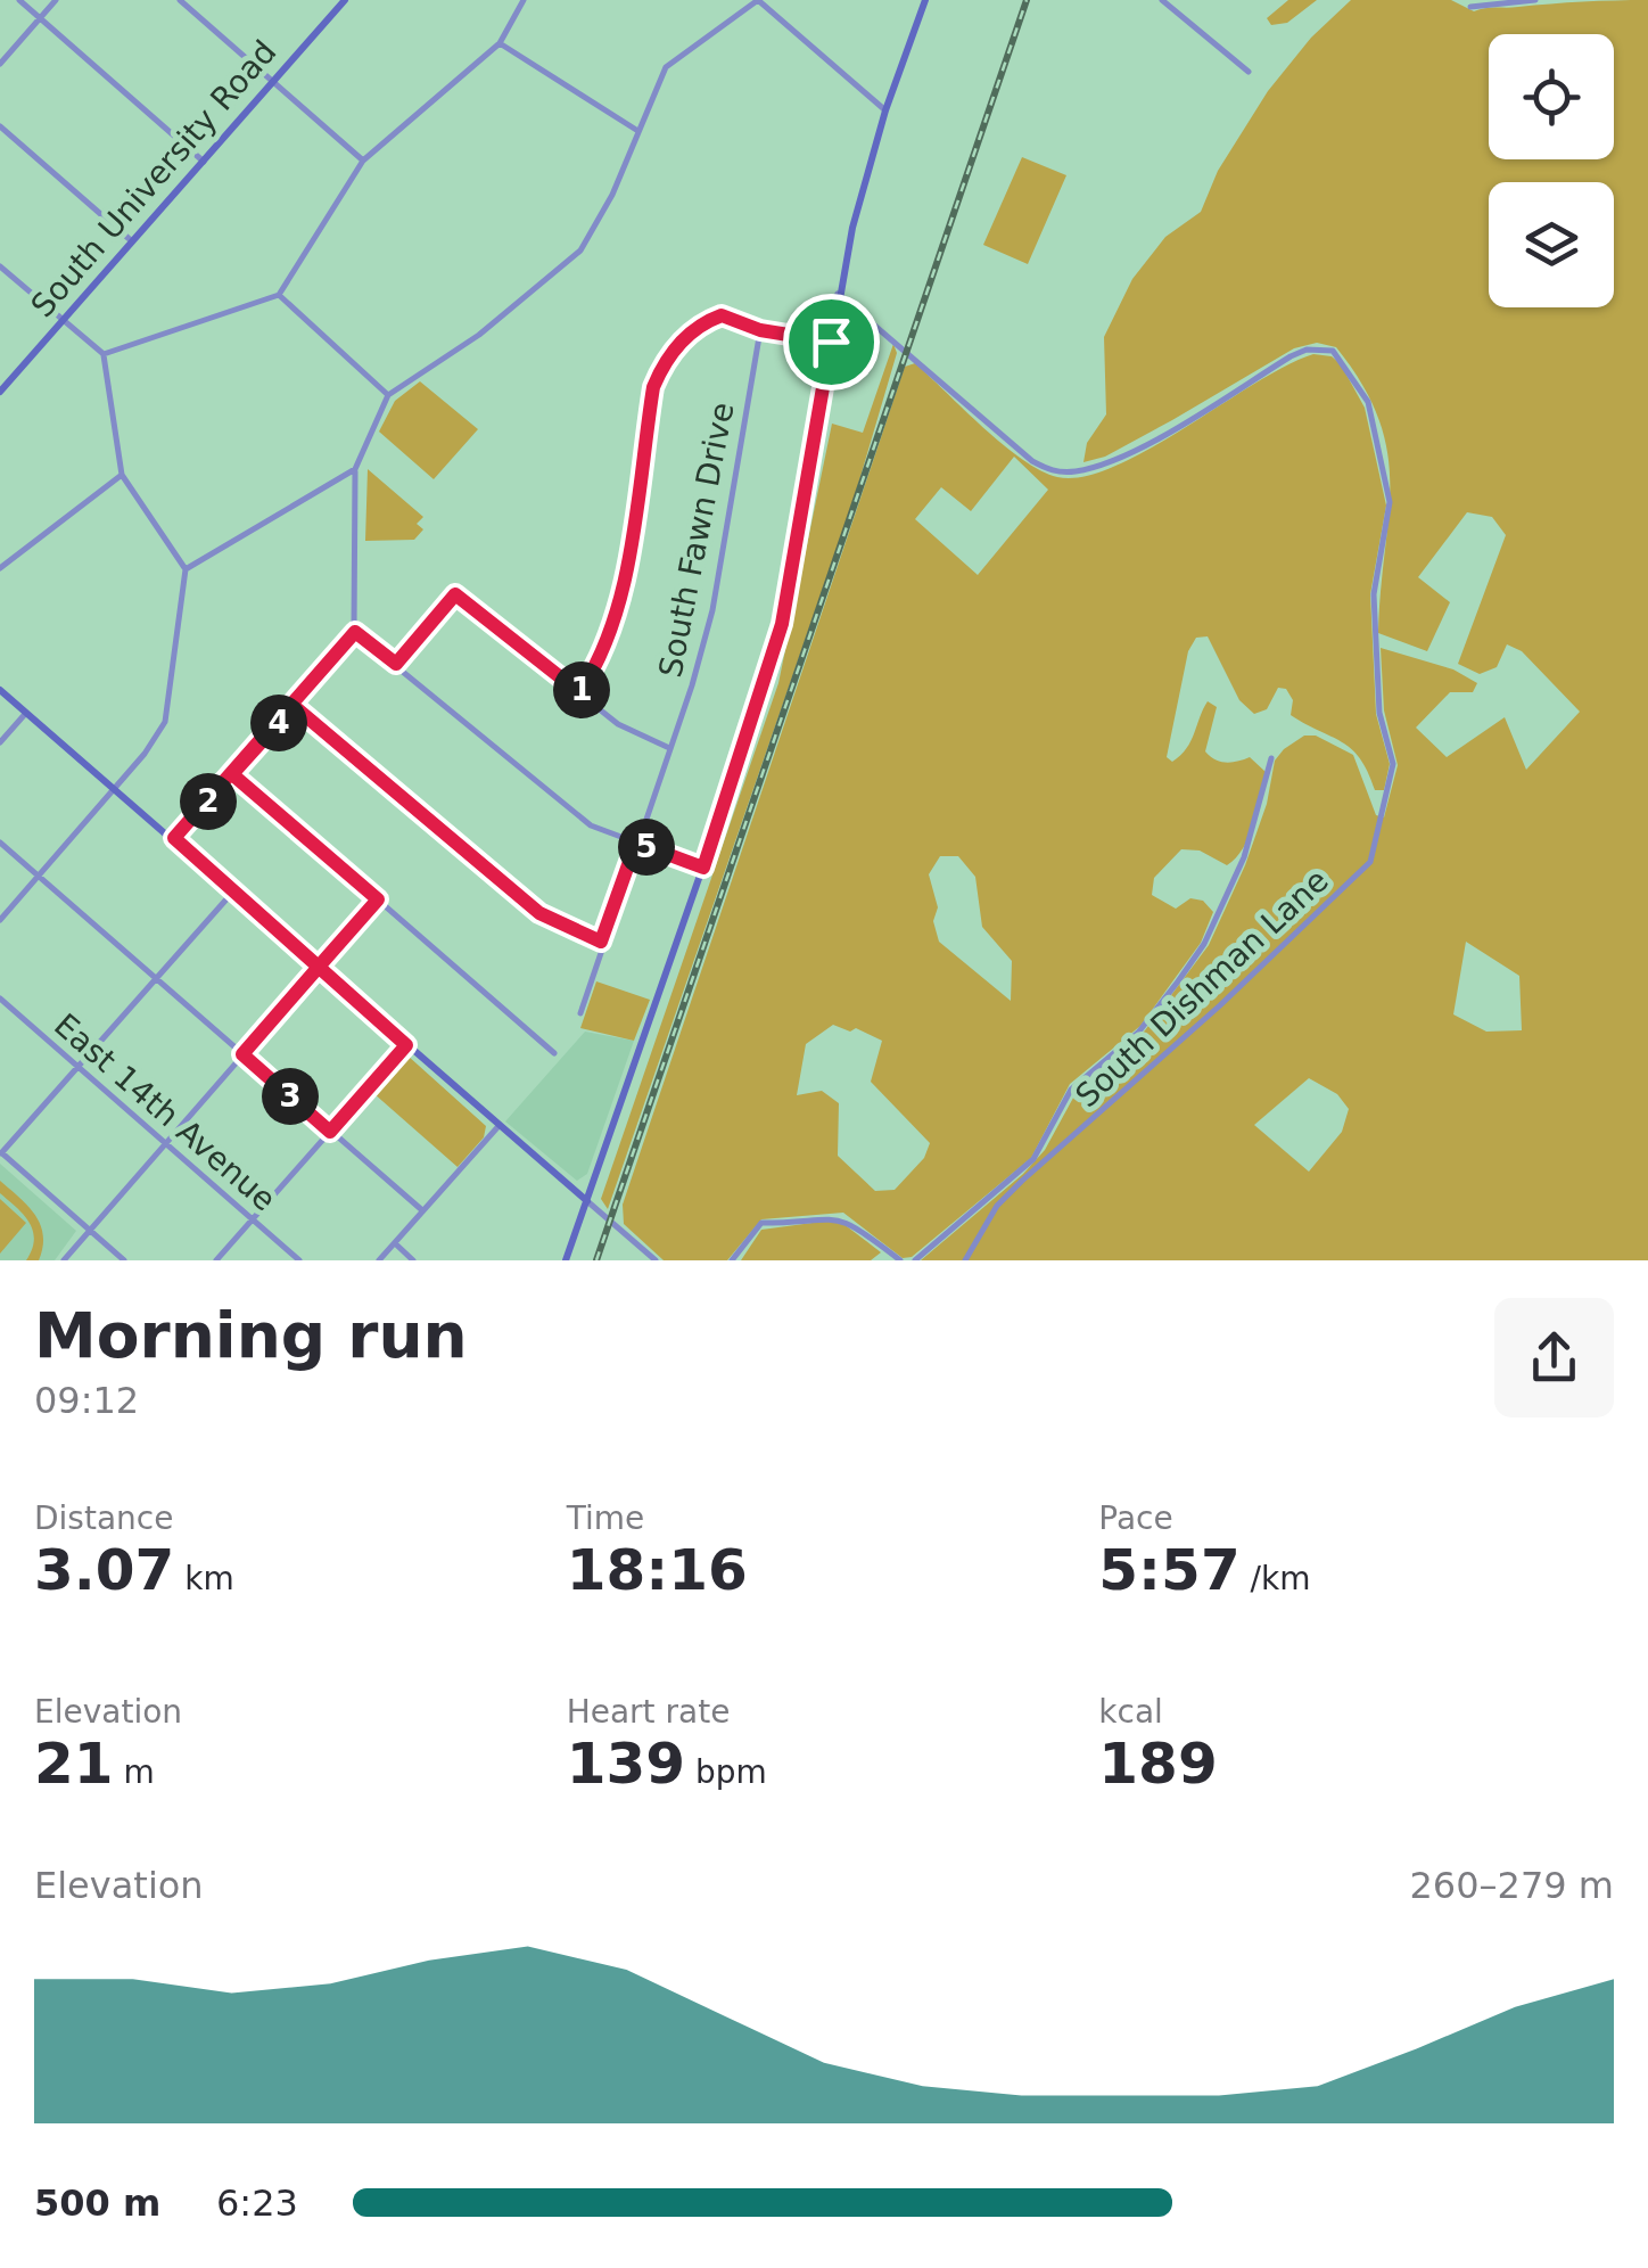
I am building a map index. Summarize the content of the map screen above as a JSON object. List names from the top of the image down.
{
  "streets": {
    "main road": ["South University Road"],
    "street": ["South Fawn Drive", "South Dishman Lane", "East 14th Avenue"]
  },
  "page": {
    "pins": [
      "1",
      "4",
      "2",
      "5",
      "3"
    ],
    "heading": ["Morning run", "09:12"],
    "stats": [
      ["Distance", "3.07 km"],
      ["Time", "18:16"],
      ["Pace", "5:57 /km"],
      ["Elevation", "21 m"],
      ["Heart rate", "139 bpm"],
      ["kcal", "189"]
    ],
    "chart": ["Elevation", "260–279 m"],
    "list": [
      {
        "name": "500 m",
        "note": "6:23"
      }
    ]
  }
}
